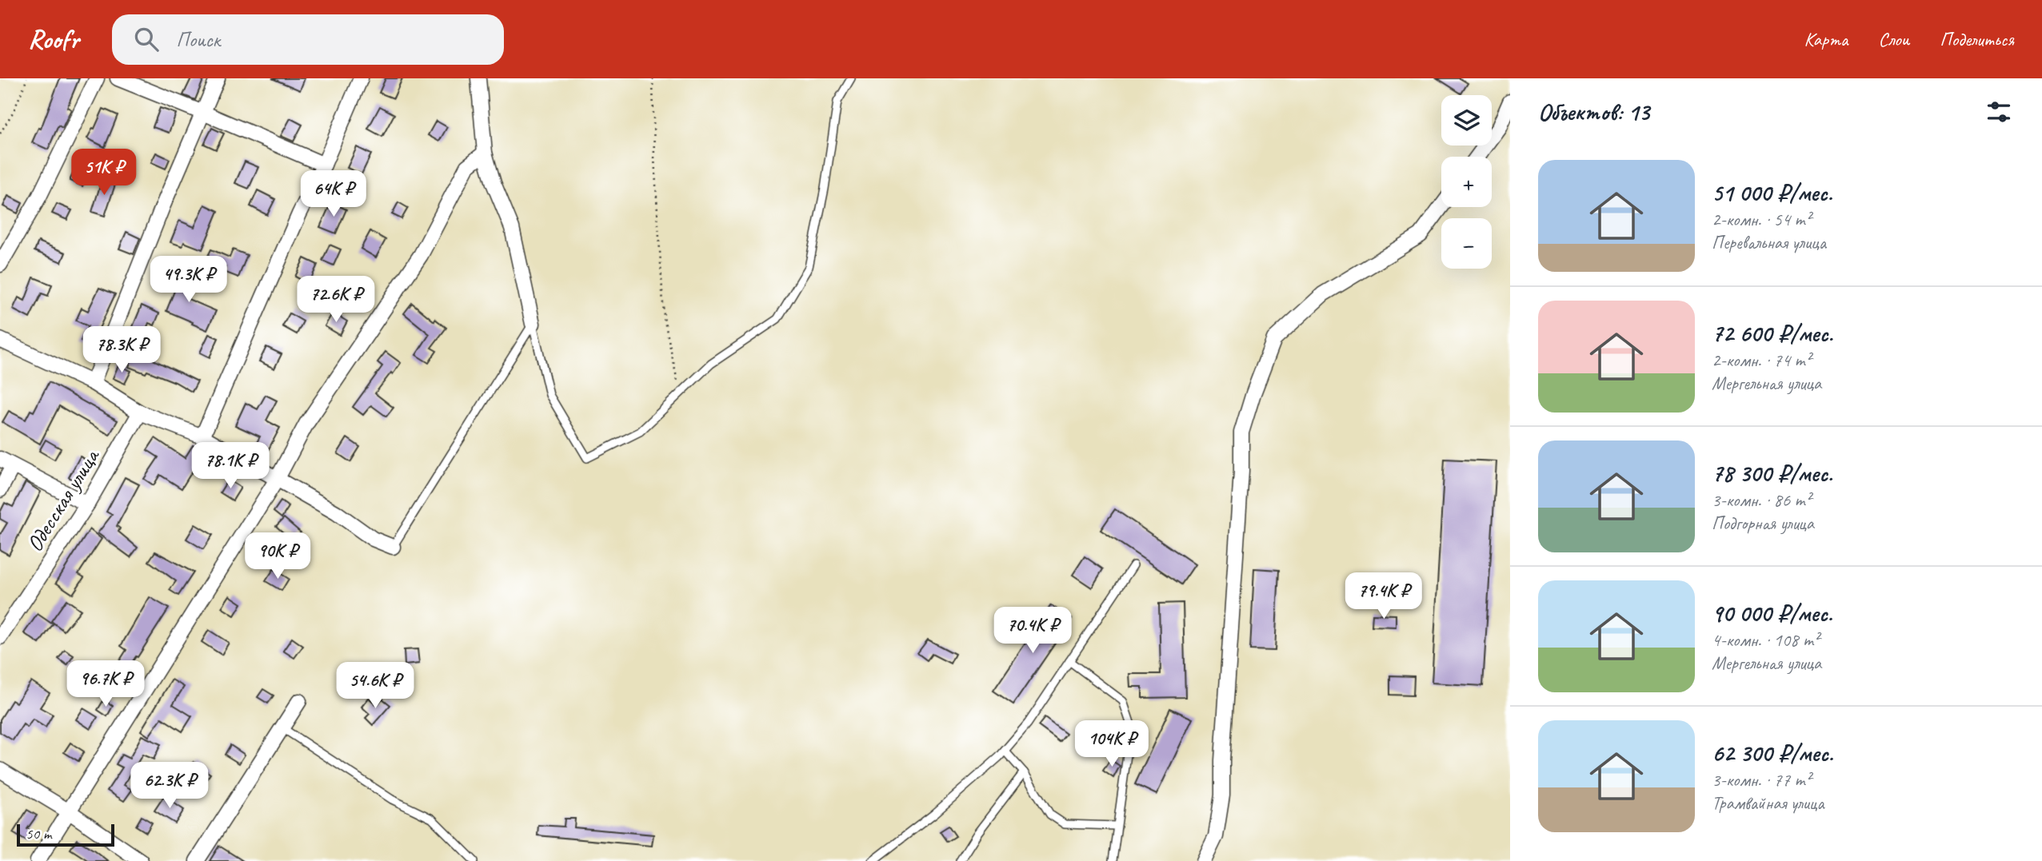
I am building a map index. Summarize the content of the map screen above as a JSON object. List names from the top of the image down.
{
  "streets": {
    "street": ["Одесская улица"]
  },
  "scale_bar": "50 m",
  "page": {
    "header": "Roofr",
    "search": "Поиск",
    "nav": ["Карта", "Слои", "Поделиться"],
    "heading": "Объектов: 13",
    "map_buttons": ["+", "−"],
    "list": [
      {
        "name": "51 000 ₽/мес.",
        "note": "2-комн. · 54 m² · Перевальная улица"
      },
      {
        "name": "72 600 ₽/мес.",
        "note": "2-комн. · 74 m² · Мергельная улица"
      },
      {
        "name": "78 300 ₽/мес.",
        "note": "3-комн. · 86 m² · Подгорная улица"
      },
      {
        "name": "90 000 ₽/мес.",
        "note": "4-комн. · 108 m² · Мергельная улица"
      },
      {
        "name": "62 300 ₽/мес.",
        "note": "3-комн. · 77 m² · Трамвайная улица"
      }
    ],
    "price": [
      "51K ₽",
      "64K ₽",
      "49.3K ₽",
      "72.6K ₽",
      "78.3K ₽",
      "78.1K ₽",
      "90K ₽",
      "79.4K ₽",
      "70.4K ₽",
      "96.7K ₽",
      "54.6K ₽",
      "104K ₽",
      "62.3K ₽"
    ],
    "scale": "50 m"
  }
}
